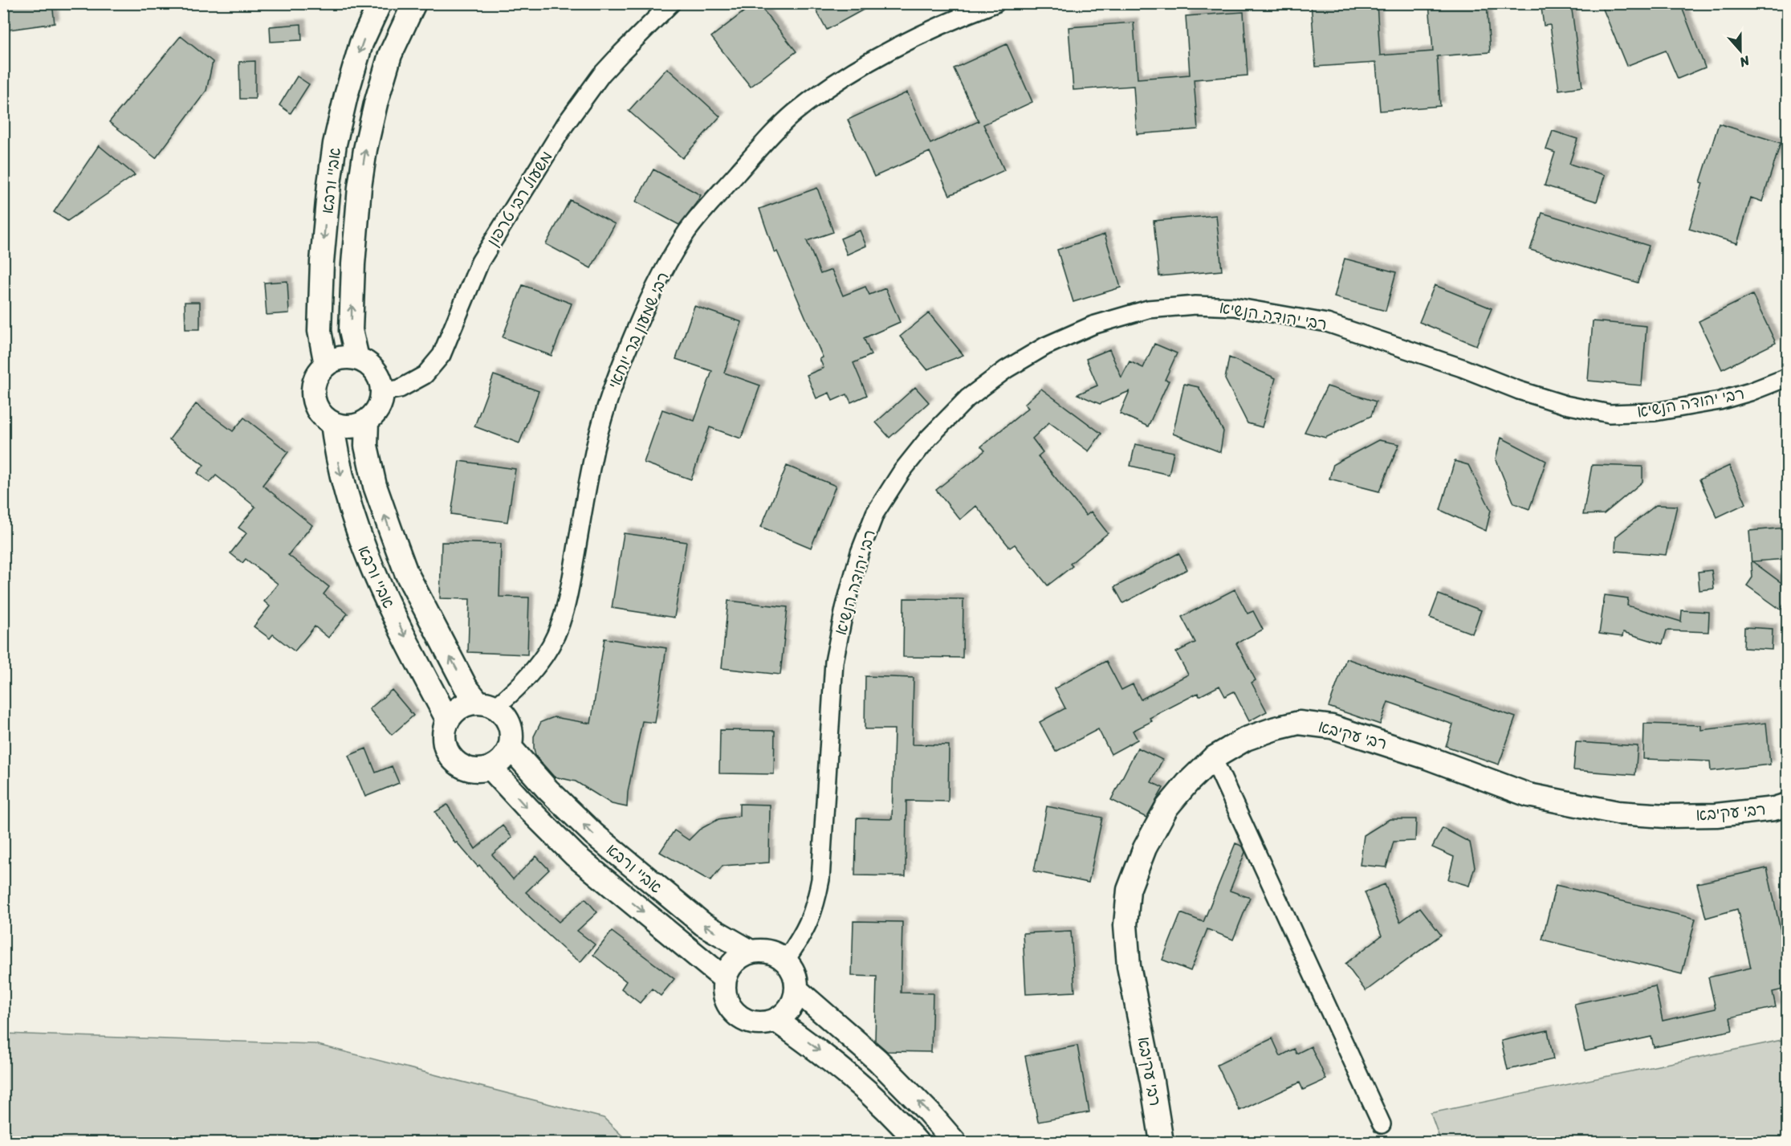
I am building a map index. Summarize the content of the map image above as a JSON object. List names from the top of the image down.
{
  "streets": {
    "street": [
      "אביי ורבא",
      "משעול רבי טרפון",
      "רבי יהודה הנשיא",
      "רבי שמעון בר יוחאי",
      "רבי עקיבא"
    ]
  },
  "crossings": [
    ["אביי ורבא", "משעול רבי טרפון"],
    ["אביי ורבא", "רבי יהודה הנשיא"],
    ["אביי ורבא", "רבי שמעון בר יוחאי"]
  ],
  "north": "bottom"
}
